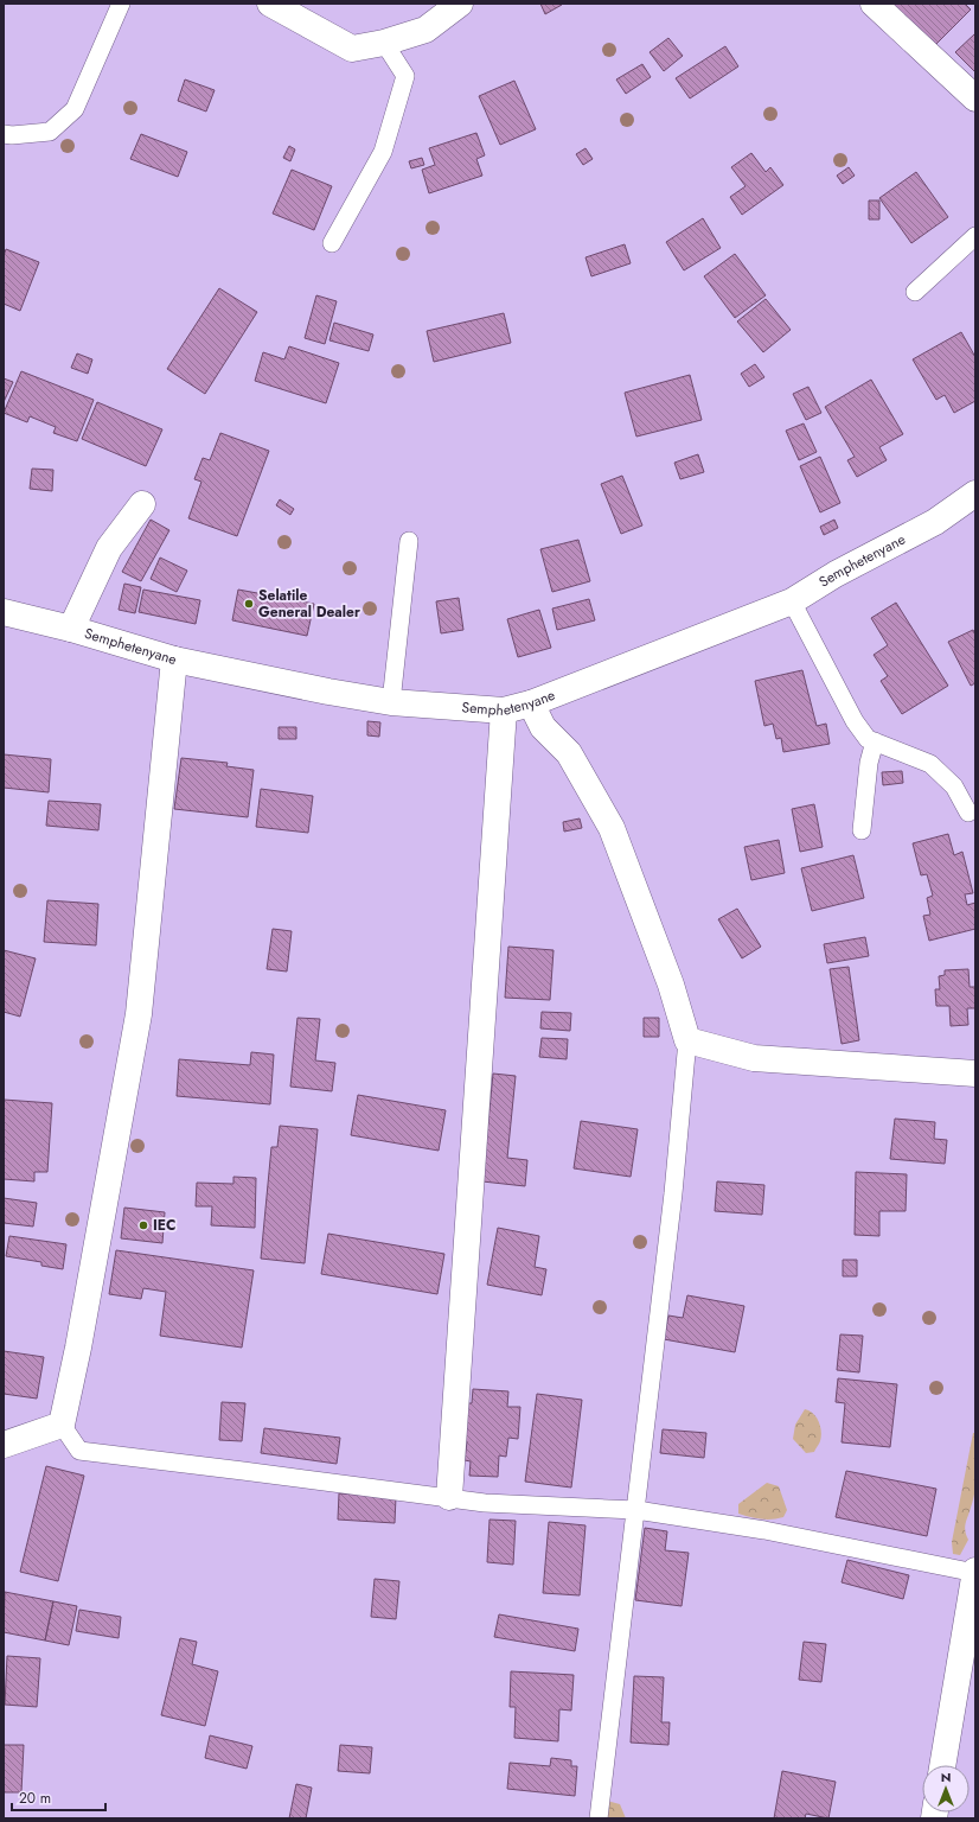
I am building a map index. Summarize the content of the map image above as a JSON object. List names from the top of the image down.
{
  "streets": {
    "street": ["Semphetenyane"]
  },
  "places": ["Selatile General Dealer", "IEC"],
  "scale_bar": "20 m",
  "north": "top"
}
